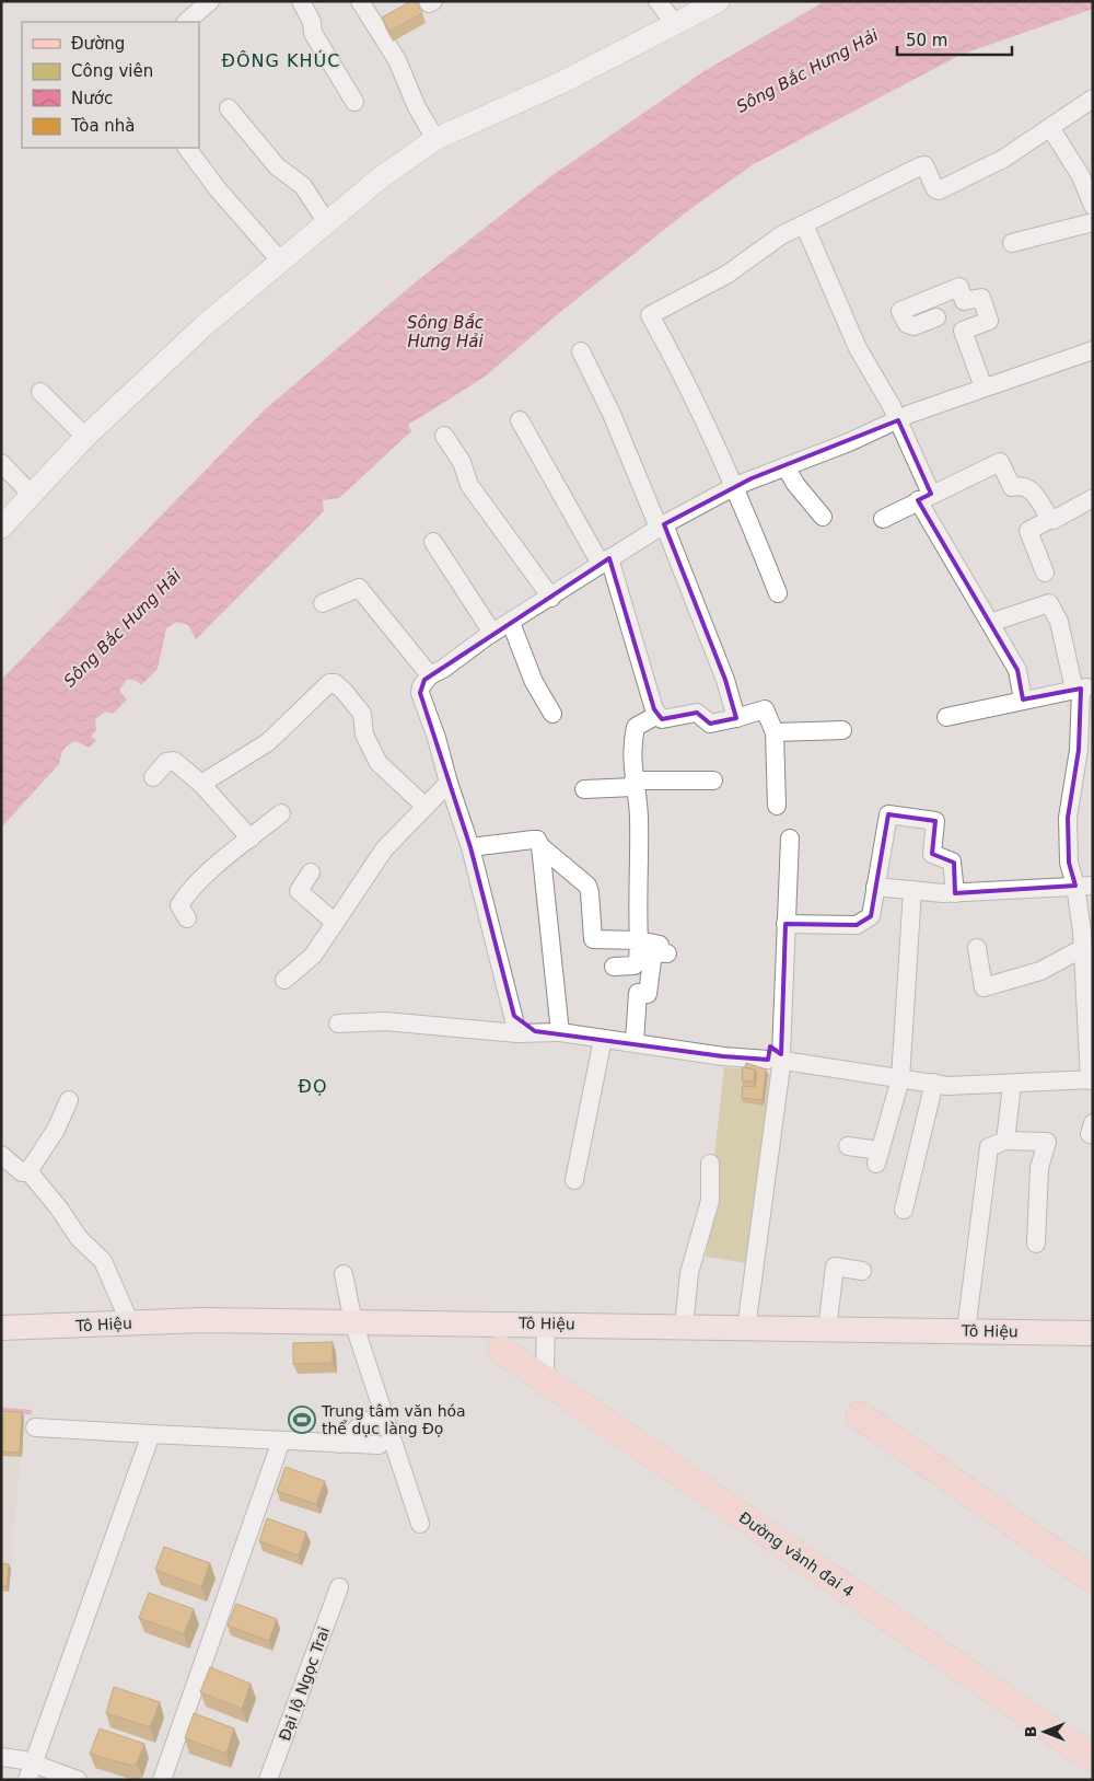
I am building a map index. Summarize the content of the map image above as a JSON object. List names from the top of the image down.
{
  "streets": {
    "main road": ["Tô Hiệu", "Đường vành đai 4"],
    "street": ["Đại lộ Ngọc Trai"]
  },
  "districts": ["ĐÔNG KHÚC", "ĐỌ"],
  "water": ["Sông Bắc Hưng Hải"],
  "places": {
    "sports": ["Trung tâm văn hóa thể dục làng Đọ"]
  },
  "legend": [
    "Đường",
    "Công viên",
    "Nước",
    "Tòa nhà"
  ],
  "scale_bar": "50 m",
  "north": "left"
}
